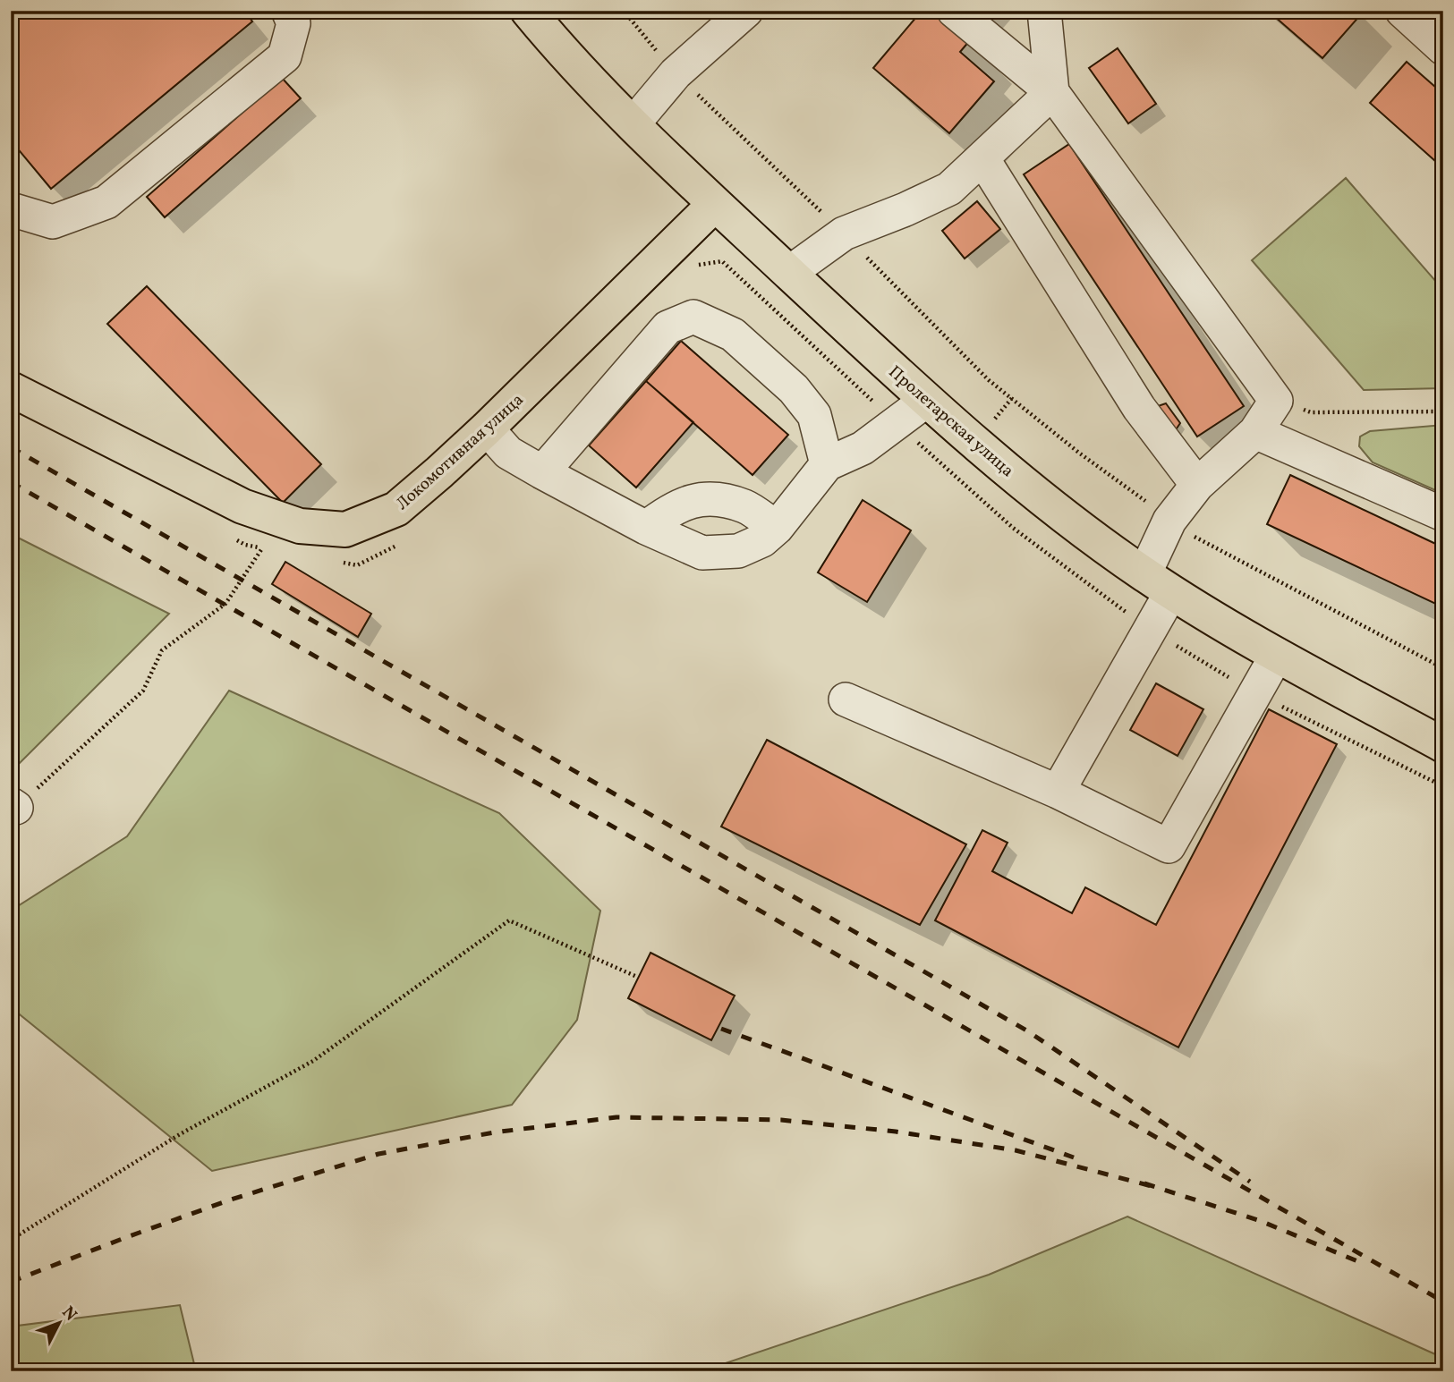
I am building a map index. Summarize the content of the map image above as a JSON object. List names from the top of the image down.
{
  "streets": {
    "main road": ["Пролетарская улица", "Локомотивная улица"]
  },
  "crossings": [
    ["Пролетарская улица", "Локомотивная улица"]
  ],
  "north": "top right"
}
